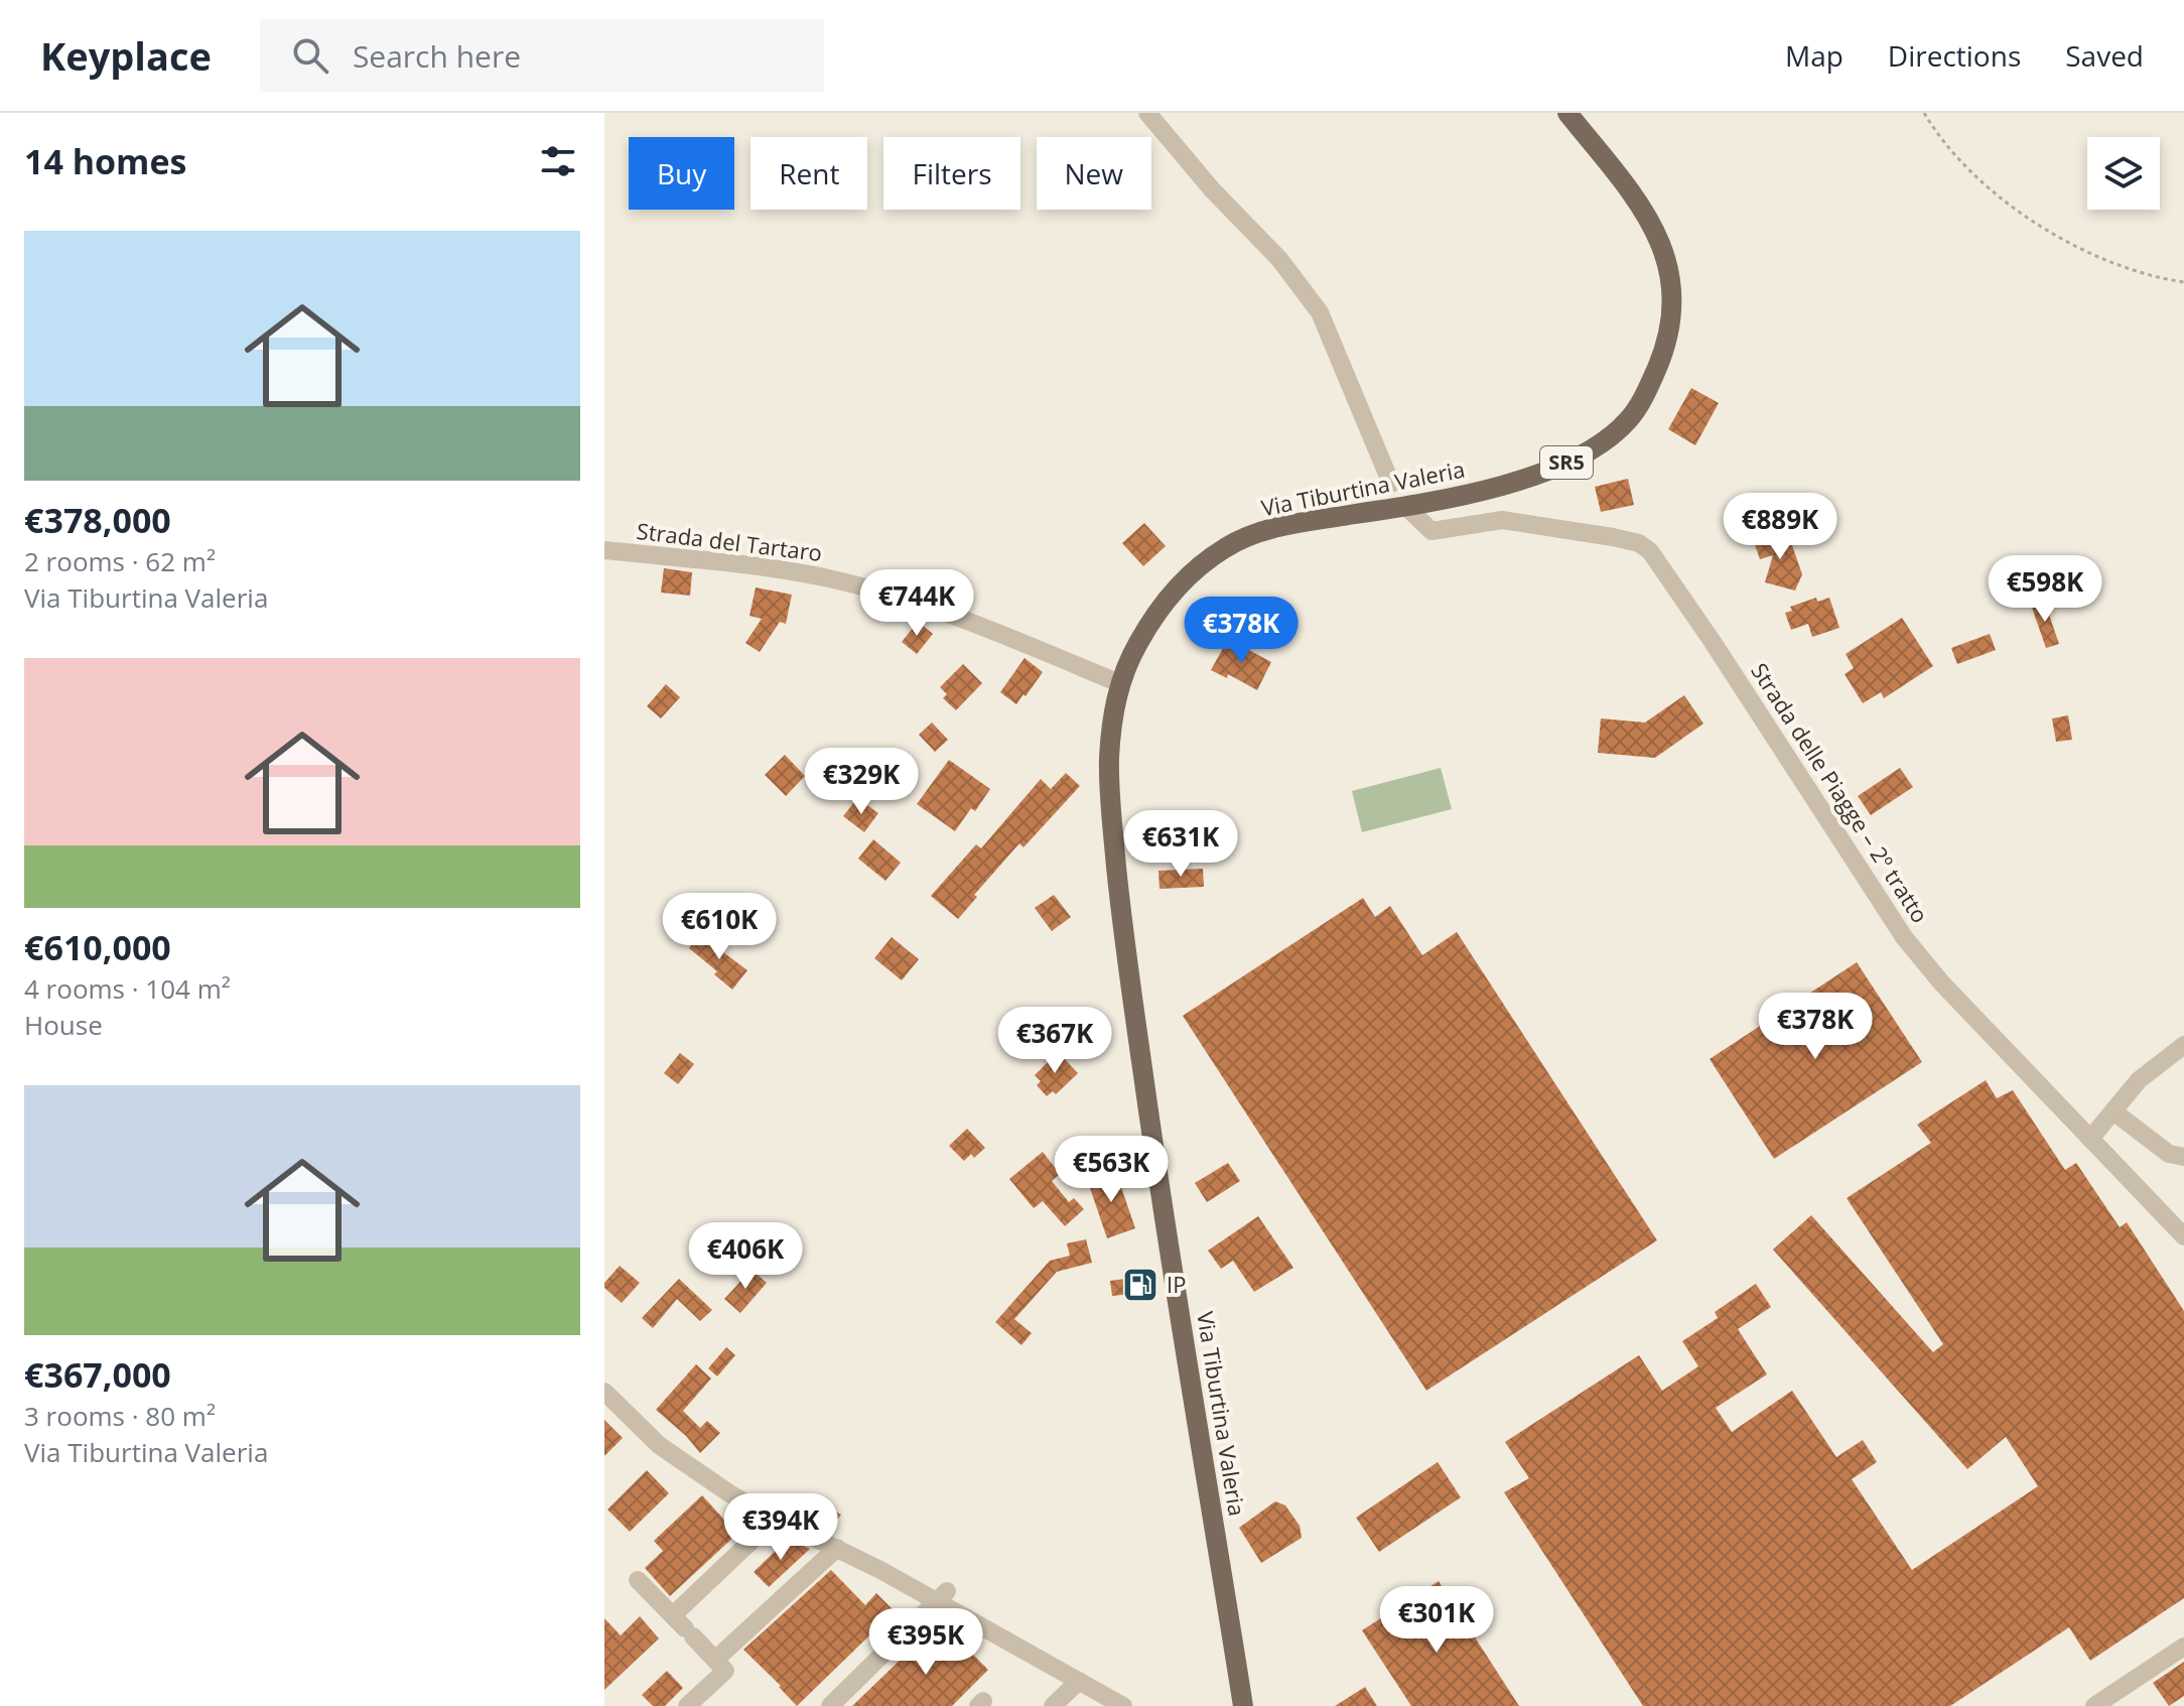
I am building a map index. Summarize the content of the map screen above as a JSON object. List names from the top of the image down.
{
  "streets": {
    "main road": ["SR5", "Via Tiburtina Valeria"],
    "street": ["Strada del Tartaro", "Strada delle Piagge – 2º tratto"]
  },
  "crossings": [
    ["Via Tiburtina Valeria", "Strada del Tartaro"],
    ["Via Tiburtina Valeria", "Strada delle Piagge – 2º tratto"]
  ],
  "places": {
    "fuel station": ["IP"]
  },
  "page": {
    "header": "Keyplace",
    "search": "Search here",
    "nav": ["Map", "Directions", "Saved"],
    "heading": "14 homes",
    "chip": [
      "Buy",
      "Rent",
      "Filters",
      "New"
    ],
    "list": [
      {
        "name": "€378,000",
        "note": "2 rooms · 62 m² · Via Tiburtina Valeria"
      },
      {
        "name": "€610,000",
        "note": "4 rooms · 104 m² · House"
      },
      {
        "name": "€367,000",
        "note": "3 rooms · 80 m² · Via Tiburtina Valeria"
      }
    ],
    "price": [
      "€889K",
      "€598K",
      "€744K",
      "€378K",
      "€329K",
      "€631K",
      "€610K",
      "€378K",
      "€367K",
      "€563K",
      "€406K",
      "€394K",
      "€301K",
      "€395K"
    ]
  }
}
